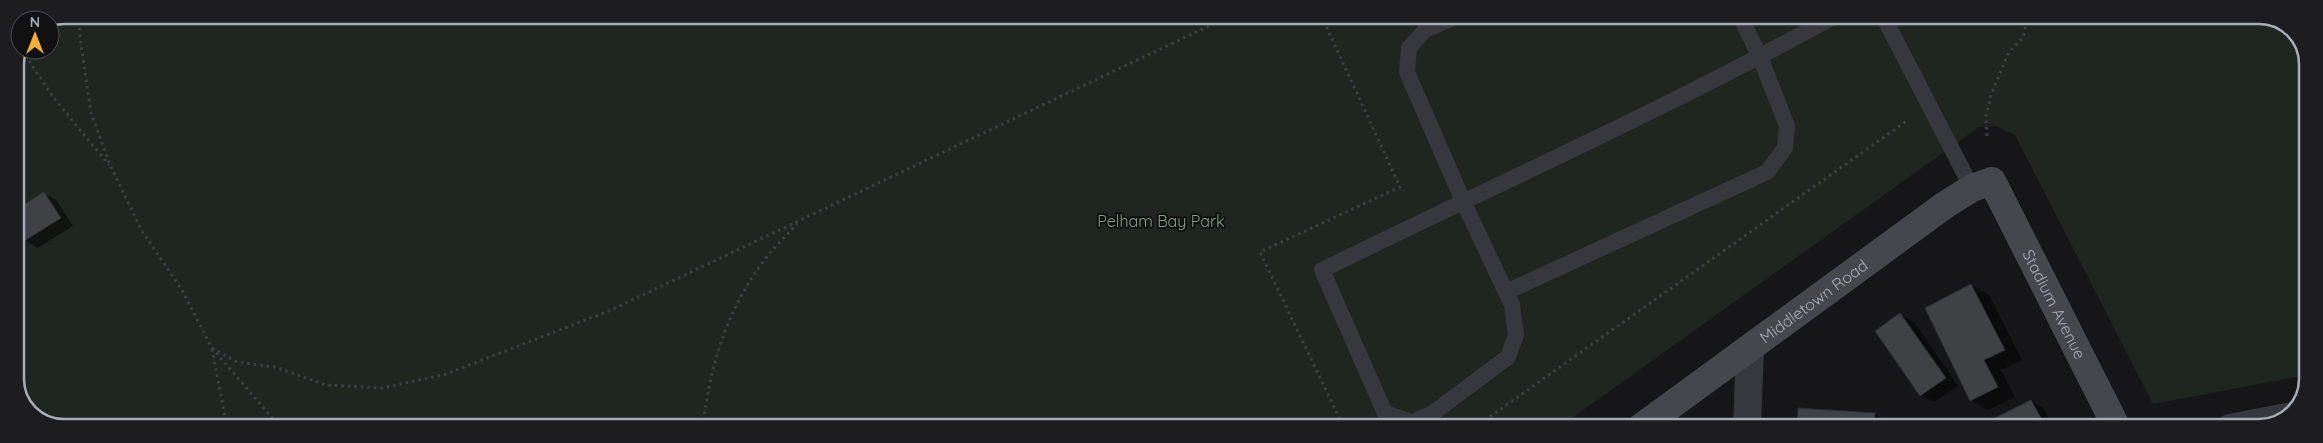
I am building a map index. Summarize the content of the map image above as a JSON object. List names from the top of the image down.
{
  "streets": {
    "street": ["Middletown Road", "Stadium Avenue"]
  },
  "crossings": [
    ["Middletown Road", "Stadium Avenue"]
  ],
  "parks": ["Pelham Bay Park"],
  "north": "top"
}
